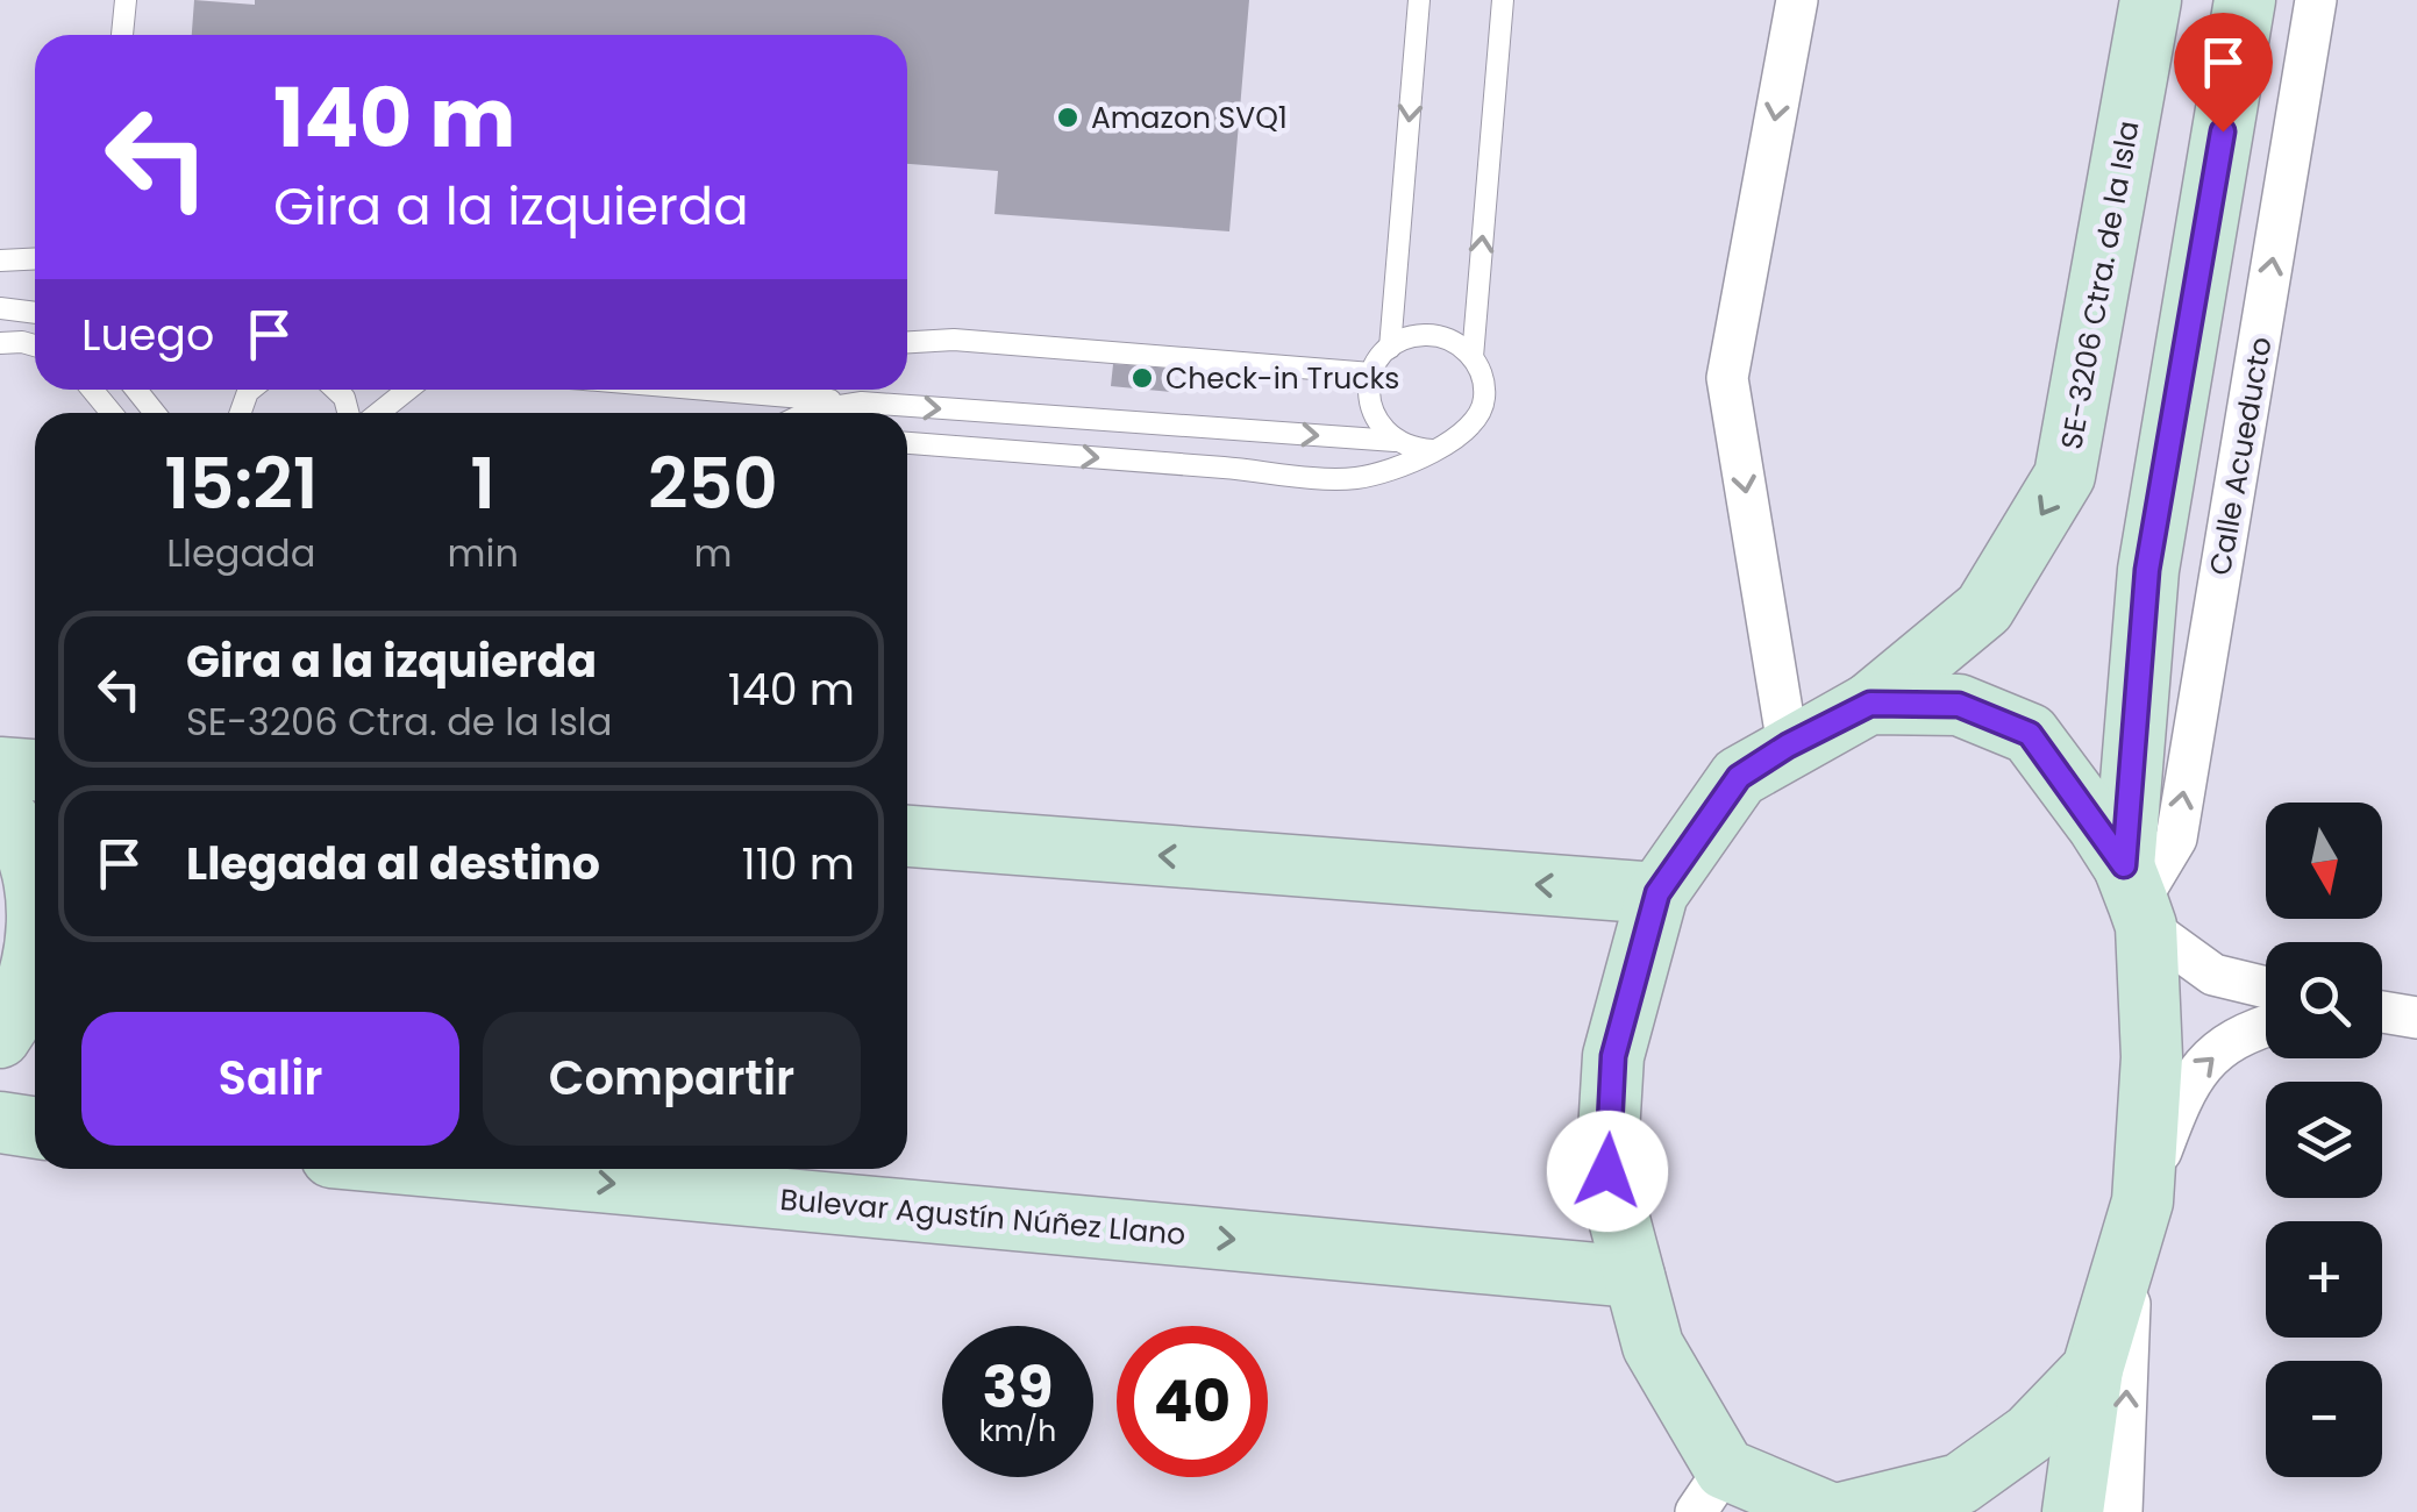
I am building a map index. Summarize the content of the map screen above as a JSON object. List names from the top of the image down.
{
  "streets": {
    "street": ["SE-3206 Ctra. de la Isla", "Calle Acueducto", "Bulevar Agustín Núñez Llano"]
  },
  "crossings": [
    ["SE-3206 Ctra. de la Isla", "Calle Acueducto"],
    ["SE-3206 Ctra. de la Isla", "Bulevar Agustín Núñez Llano"]
  ],
  "places": ["Amazon SVQ1", "Check-in Trucks"],
  "north": "bottom",
  "page": {
    "turn": ["140 m", "Gira a la izquierda"],
    "then": "Luego",
    "eta": [
      "15:21",
      "Llegada",
      "1",
      "min",
      "250",
      "m"
    ],
    "list": [
      {
        "name": "Gira a la izquierda",
        "note": "SE-3206 Ctra. de la Isla",
        "value": "140 m"
      },
      {
        "name": "Llegada al destino",
        "value": "110 m"
      }
    ],
    "map_buttons": ["+", "−"],
    "buttons": ["Salir", "Compartir"],
    "speed": "39 km/h",
    "limit": "40"
  }
}
